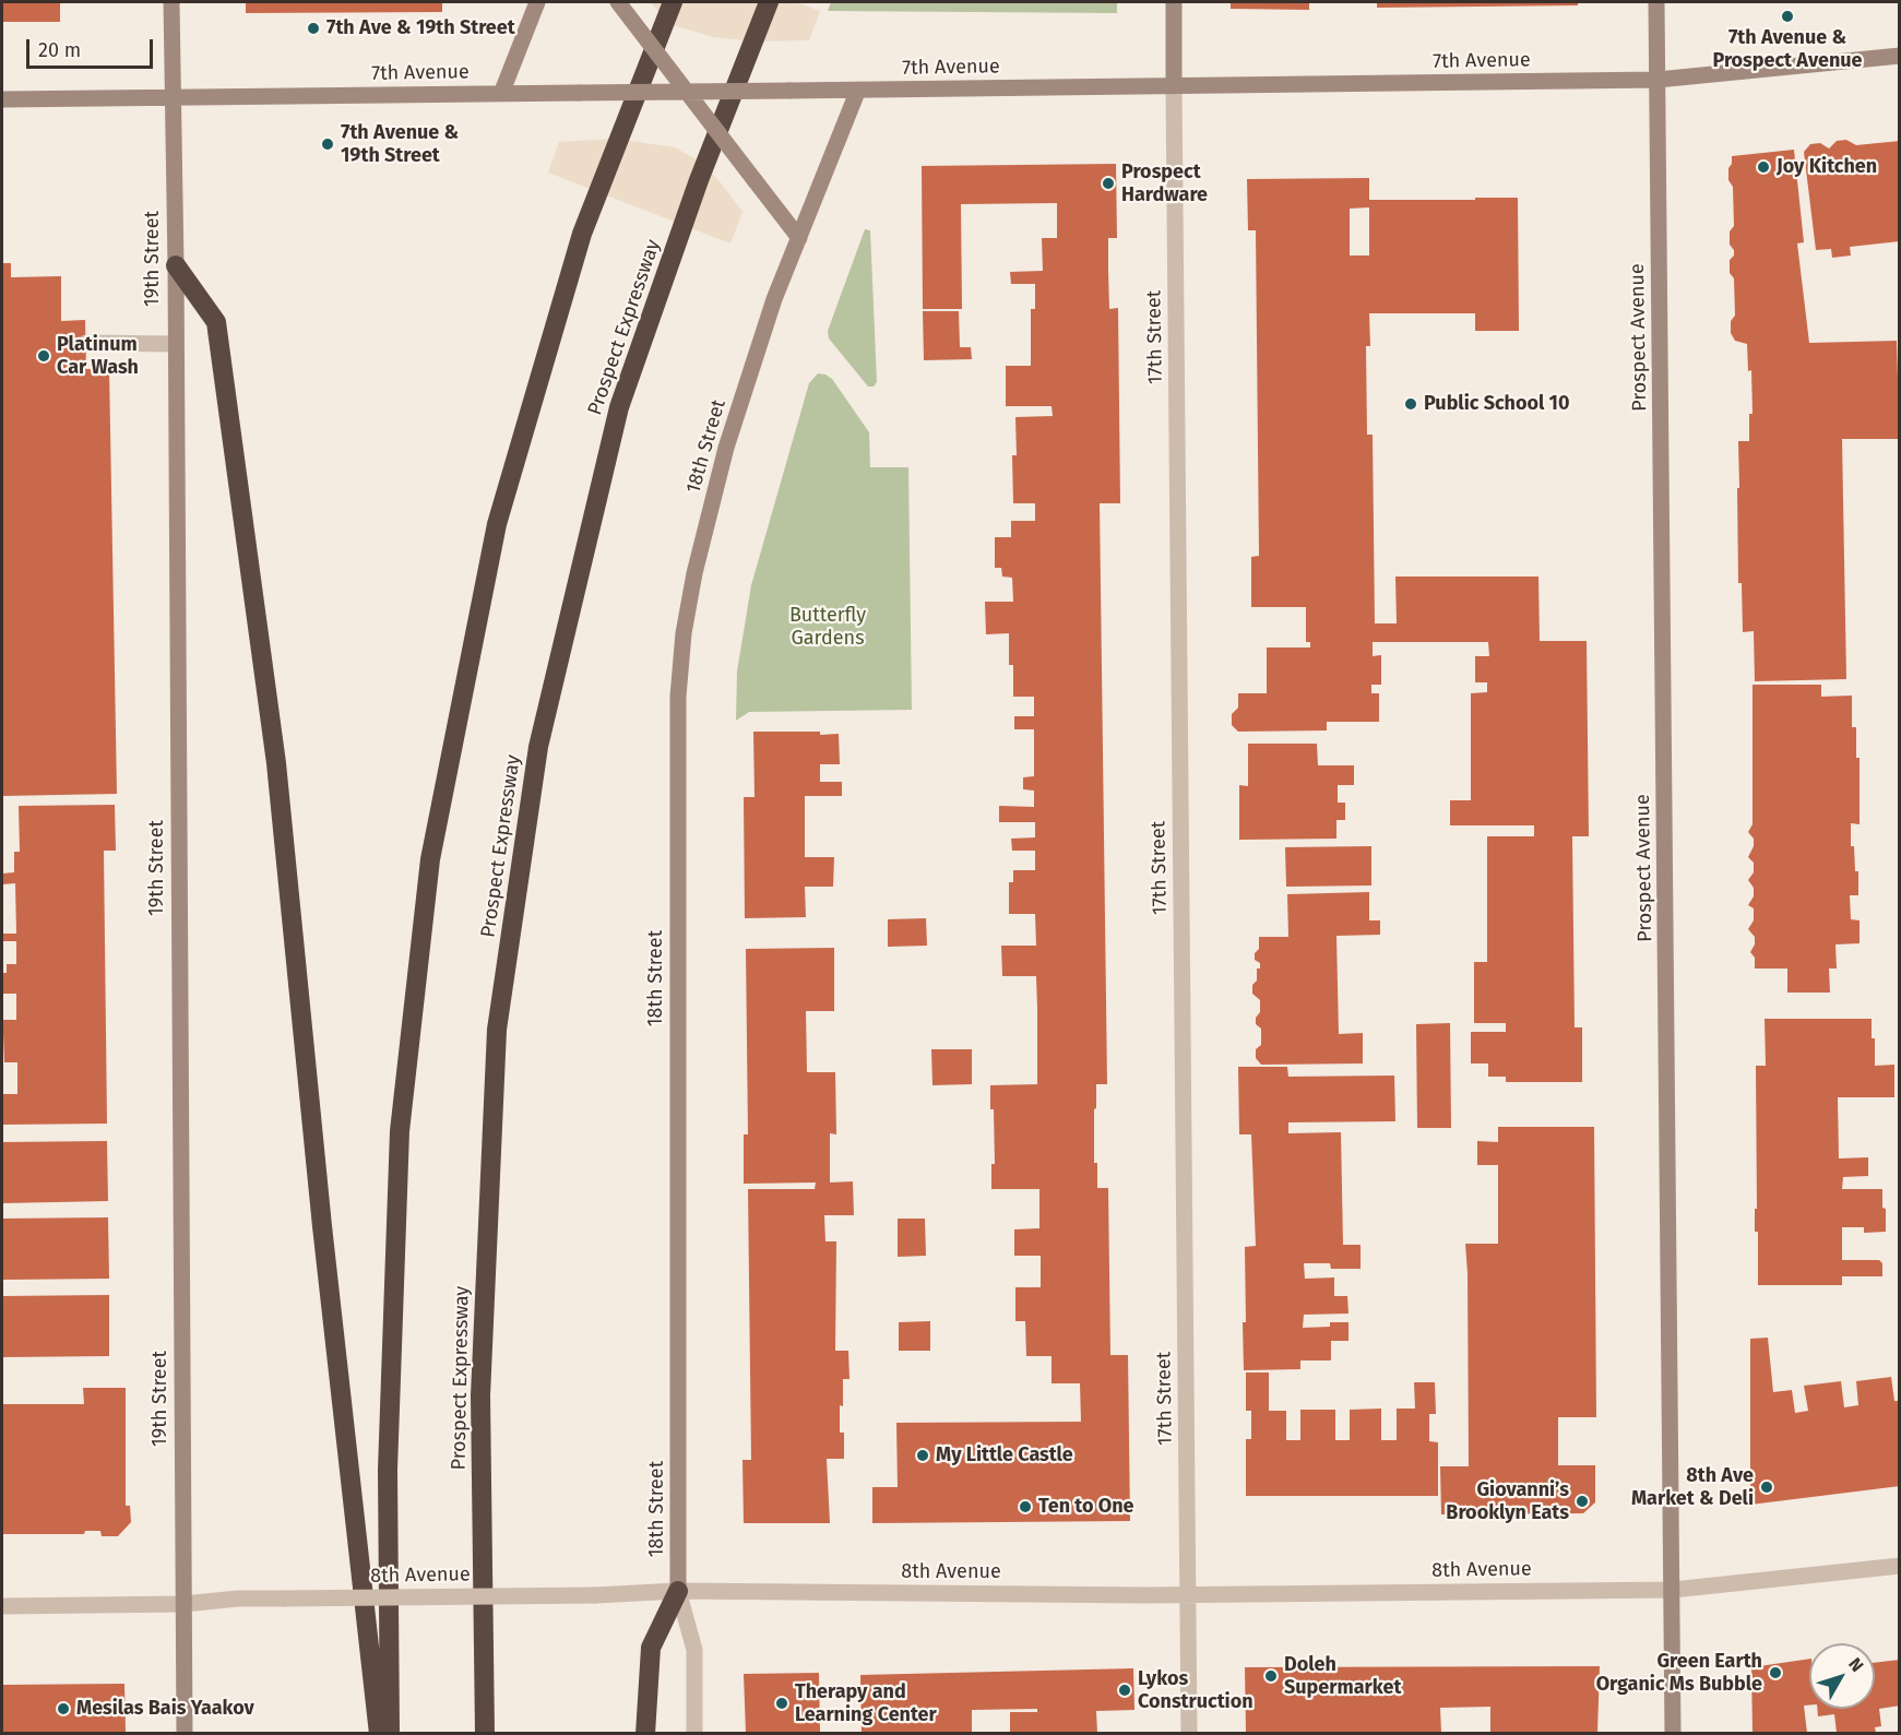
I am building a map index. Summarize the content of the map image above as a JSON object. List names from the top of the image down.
{
  "streets": {
    "highway": ["Prospect Expressway"],
    "street": [
      "7th Avenue",
      "19th Street",
      "17th Street",
      "Prospect Avenue",
      "18th Street",
      "8th Avenue"
    ]
  },
  "crossings": [
    ["7th Avenue", "19th Street"],
    ["7th Avenue", "17th Street"],
    ["7th Avenue", "Prospect Avenue"],
    ["7th Avenue", "18th Street"],
    ["19th Street", "8th Avenue"],
    ["17th Street", "8th Avenue"],
    ["Prospect Avenue", "8th Avenue"],
    ["18th Street", "8th Avenue"]
  ],
  "parks": ["Butterfly Gardens"],
  "places": [
    "7th Avenue & Prospect Avenue",
    "7th Ave & 19th Street",
    "7th Avenue & 19th Street",
    "Joy Kitchen",
    "Prospect Hardware",
    "Platinum Car Wash",
    "Public School 10",
    "My Little Castle",
    "8th Ave Market & Deli",
    "Giovanni’s Brooklyn Eats",
    "Ten to One",
    "Green Earth Organic Ms Bubble",
    "Doleh Supermarket",
    "Lykos Construction",
    "Therapy and Learning Center",
    "Mesilas Bais Yaakov"
  ],
  "scale_bar": "20 m",
  "north": "top right"
}
